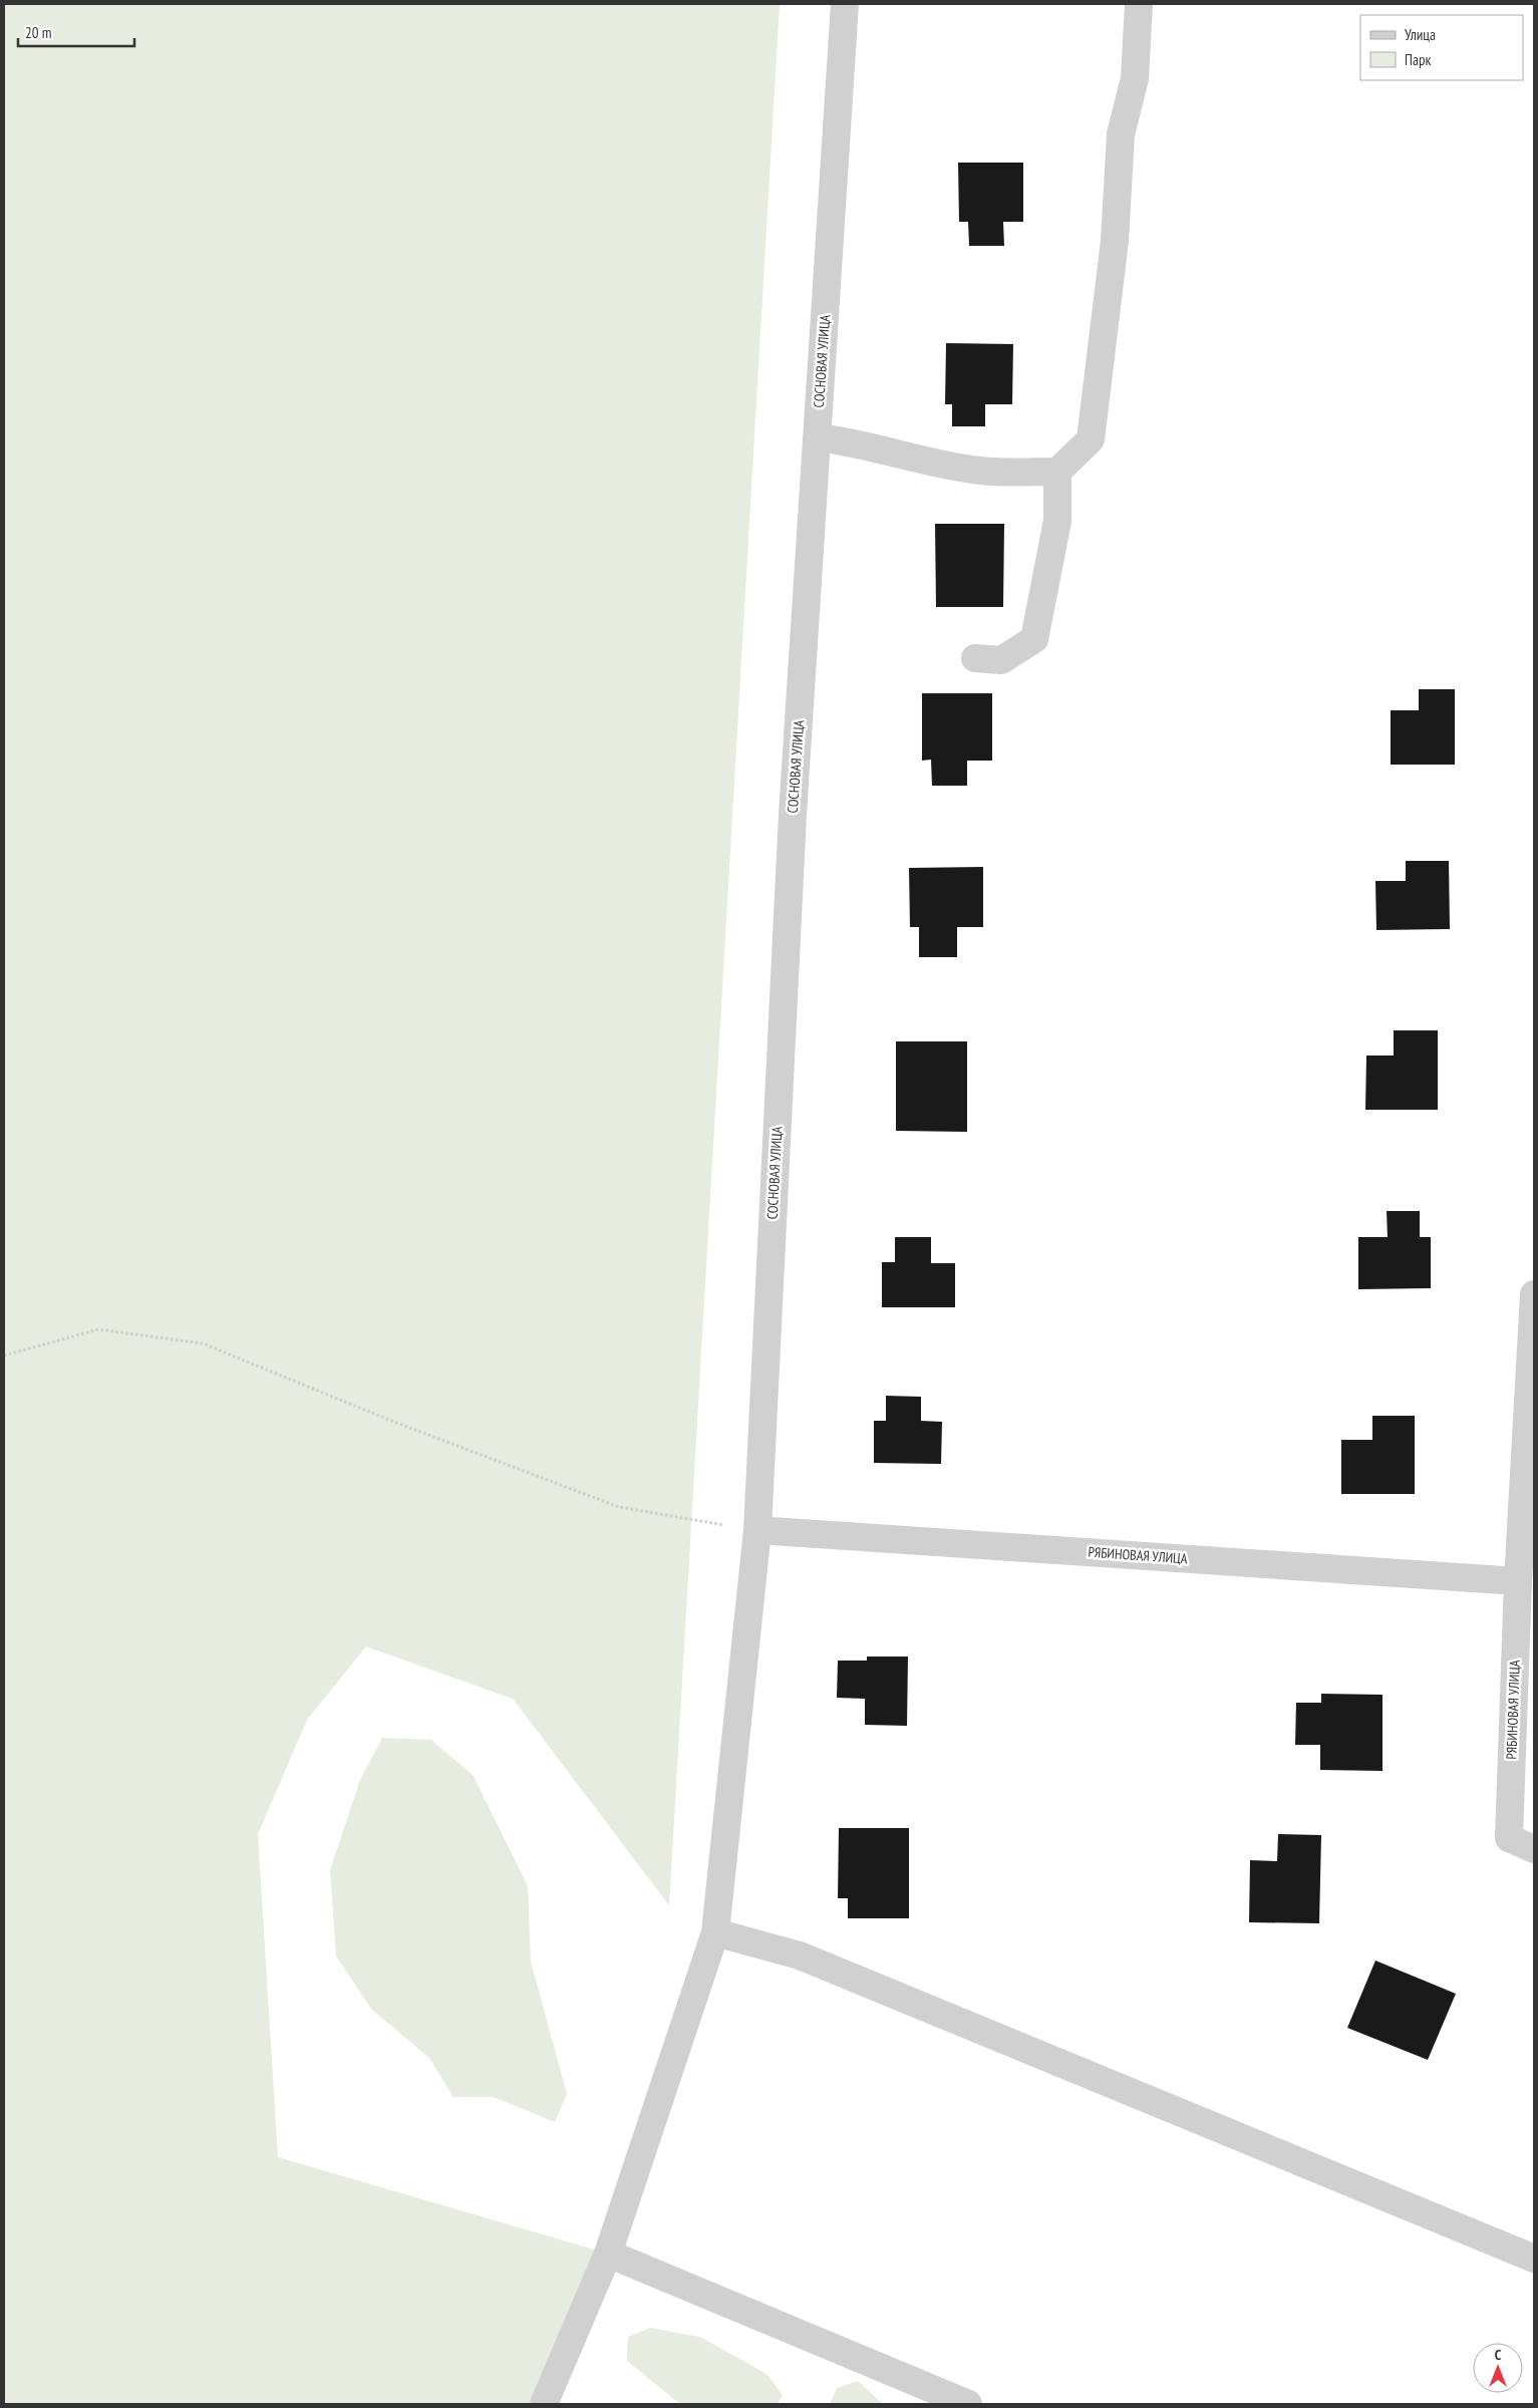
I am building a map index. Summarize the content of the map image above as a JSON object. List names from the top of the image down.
{
  "streets": {
    "street": ["СОСНОВАЯ УЛИЦА", "РЯБИНОВАЯ УЛИЦА"]
  },
  "crossings": [
    ["СОСНОВАЯ УЛИЦА", "РЯБИНОВАЯ УЛИЦА"]
  ],
  "legend": ["Улица", "Парк"],
  "scale_bar": "20 m",
  "north": "top"
}
